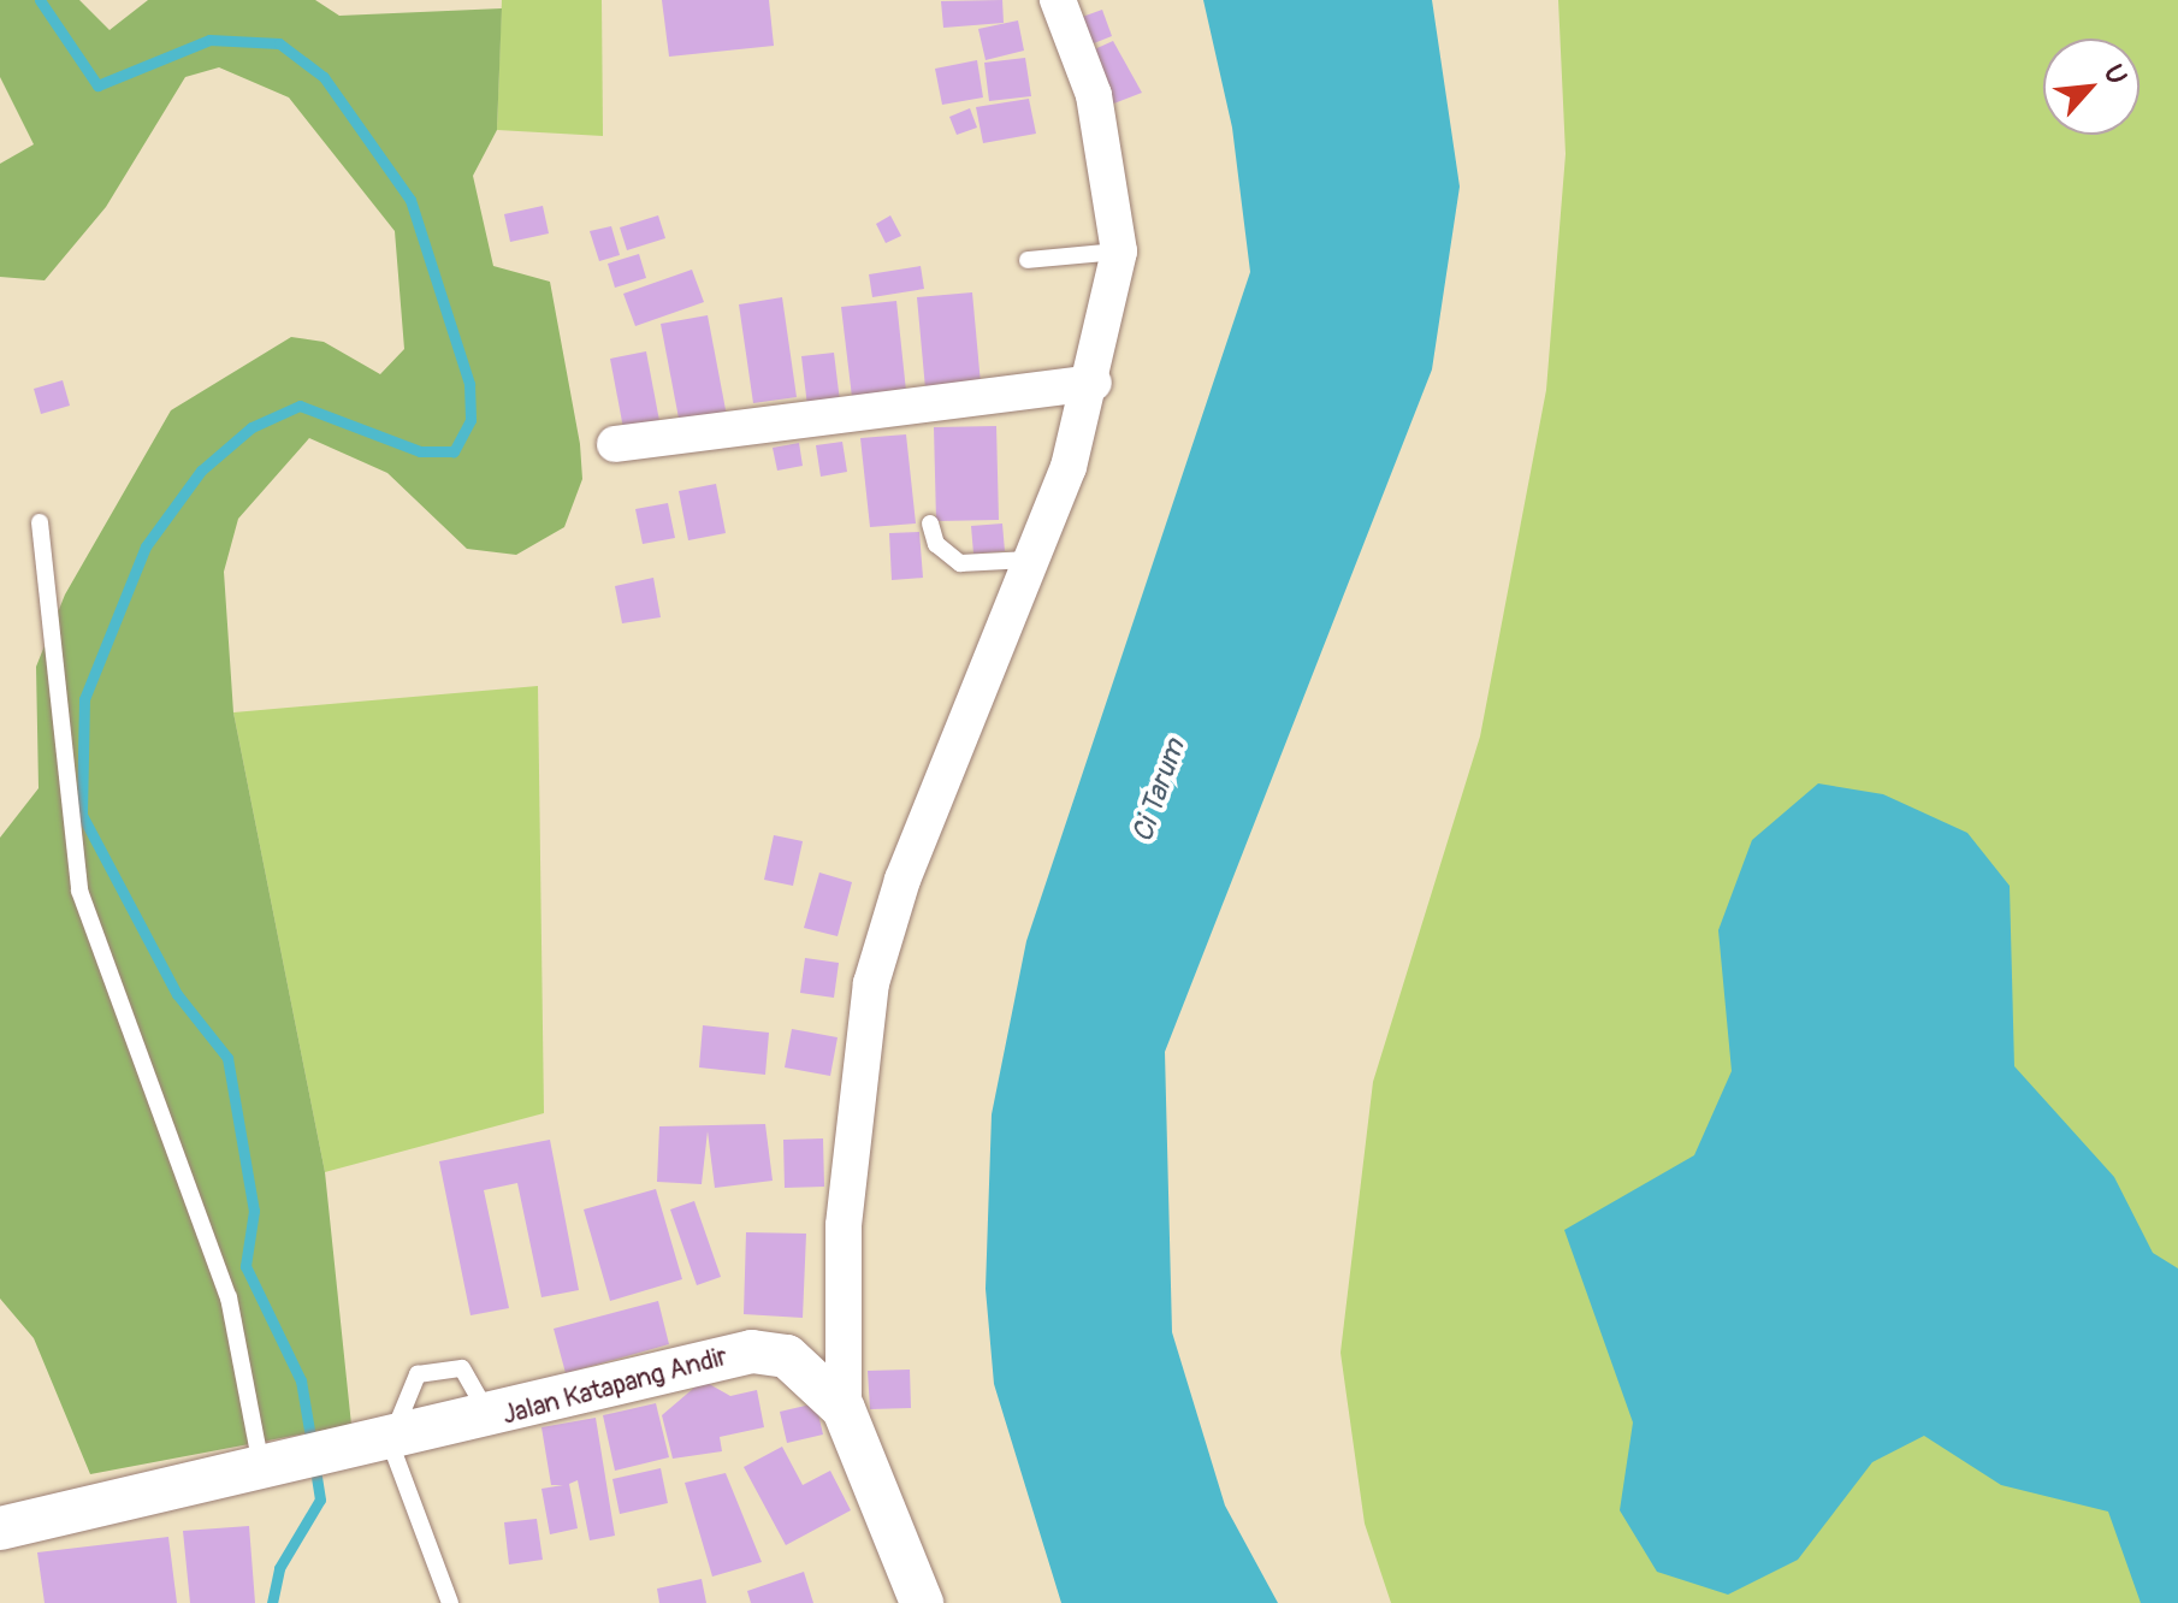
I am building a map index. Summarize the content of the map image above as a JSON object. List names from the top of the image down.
{
  "streets": {
    "street": ["Jalan Katapang Andir"]
  },
  "water": ["Ci Tarum"],
  "north": "top right"
}
